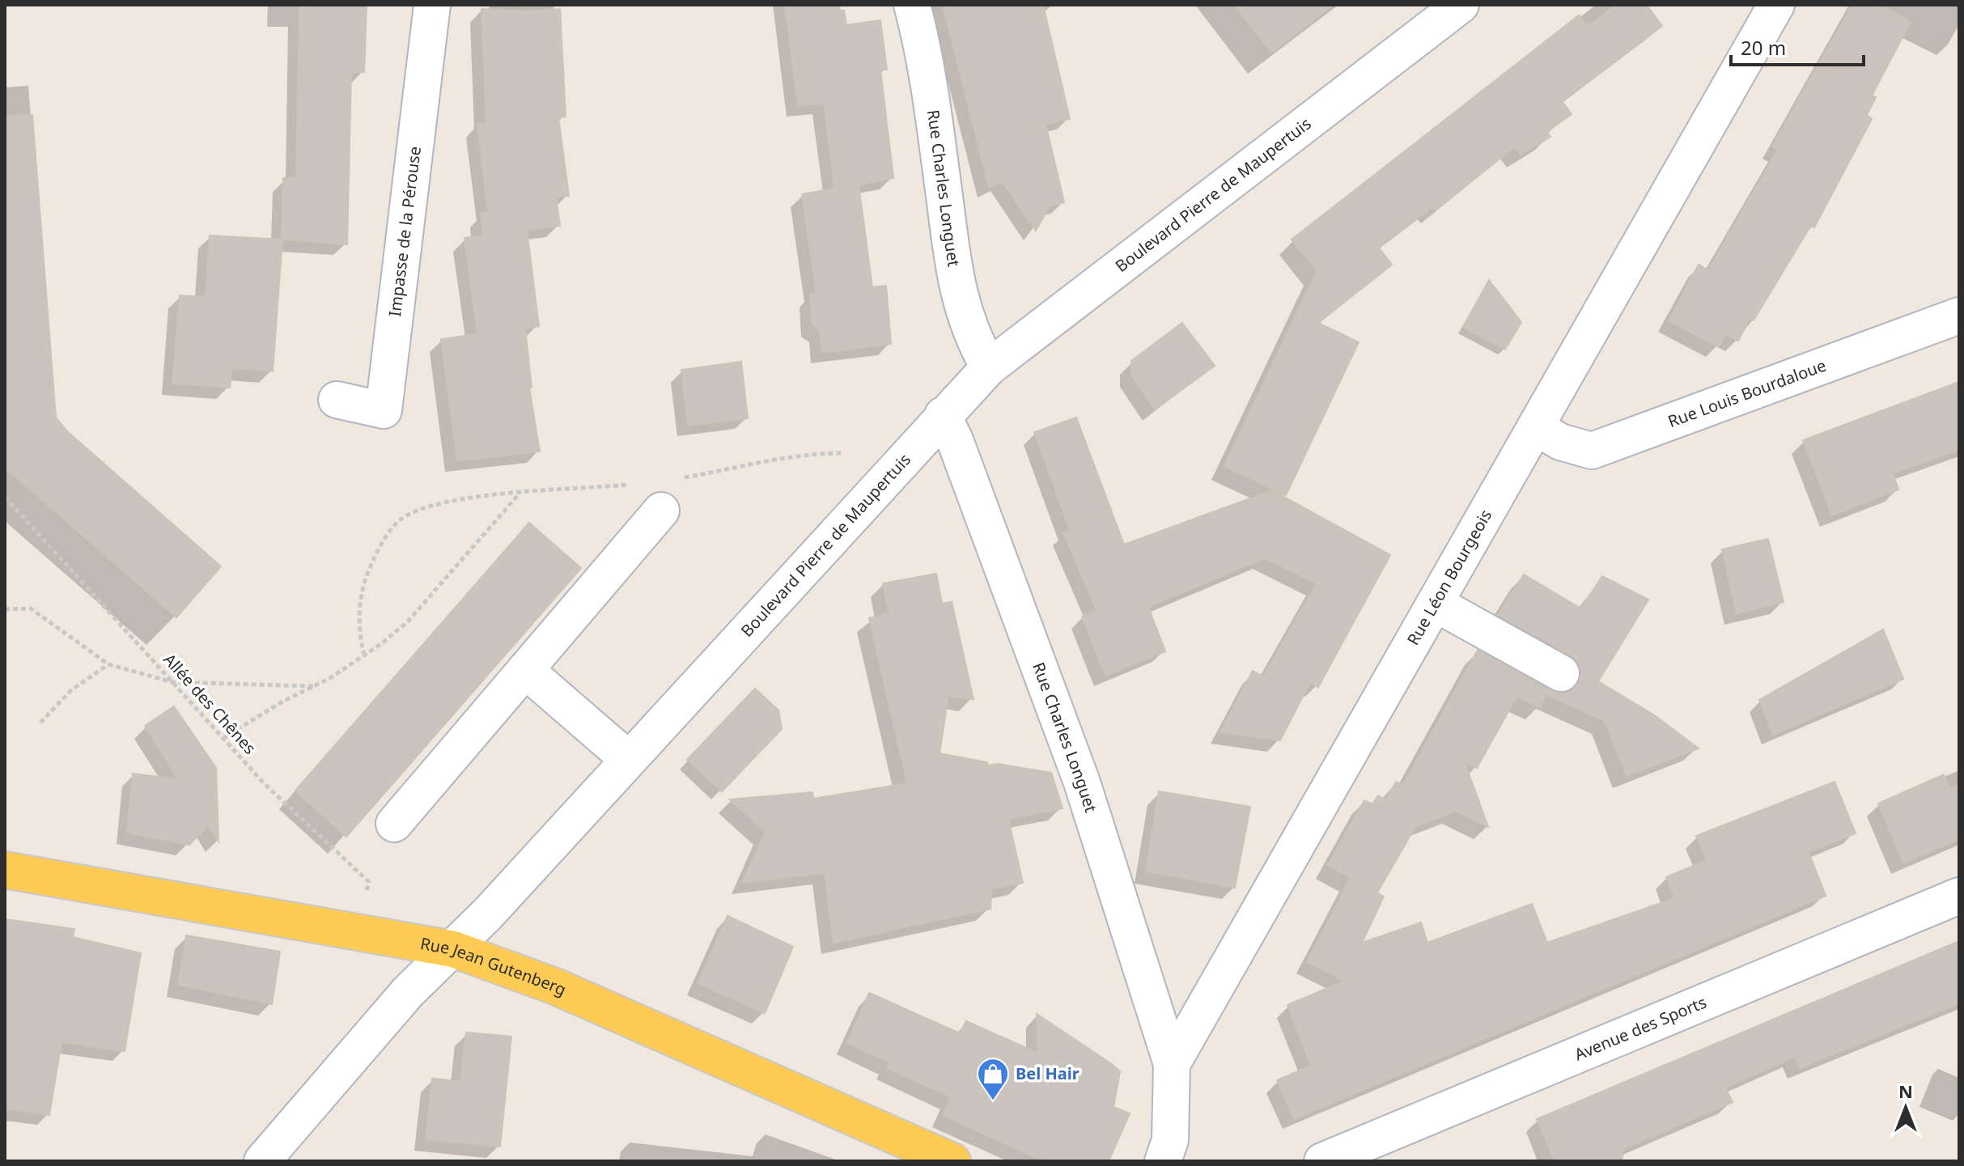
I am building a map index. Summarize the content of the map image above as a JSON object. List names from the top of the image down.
{
  "streets": {
    "main road": ["Rue Jean Gutenberg"],
    "street": [
      "Rue Charles Longuet",
      "Boulevard Pierre de Maupertuis",
      "Impasse de la Pérouse",
      "Rue Louis Bourdaloue",
      "Rue Léon Bourgeois",
      "Avenue des Sports"
    ],
    "path": ["Allée des Chênes"]
  },
  "crossings": [
    ["Rue Charles Longuet", "Boulevard Pierre de Maupertuis"],
    ["Rue Charles Longuet", "Rue Léon Bourgeois"],
    ["Boulevard Pierre de Maupertuis", "Rue Jean Gutenberg"],
    ["Rue Louis Bourdaloue", "Rue Léon Bourgeois"],
    ["Allée des Chênes", "Rue Jean Gutenberg"]
  ],
  "places": {
    "shop": ["Bel Hair"]
  },
  "scale_bar": "20 m",
  "north": "top"
}
